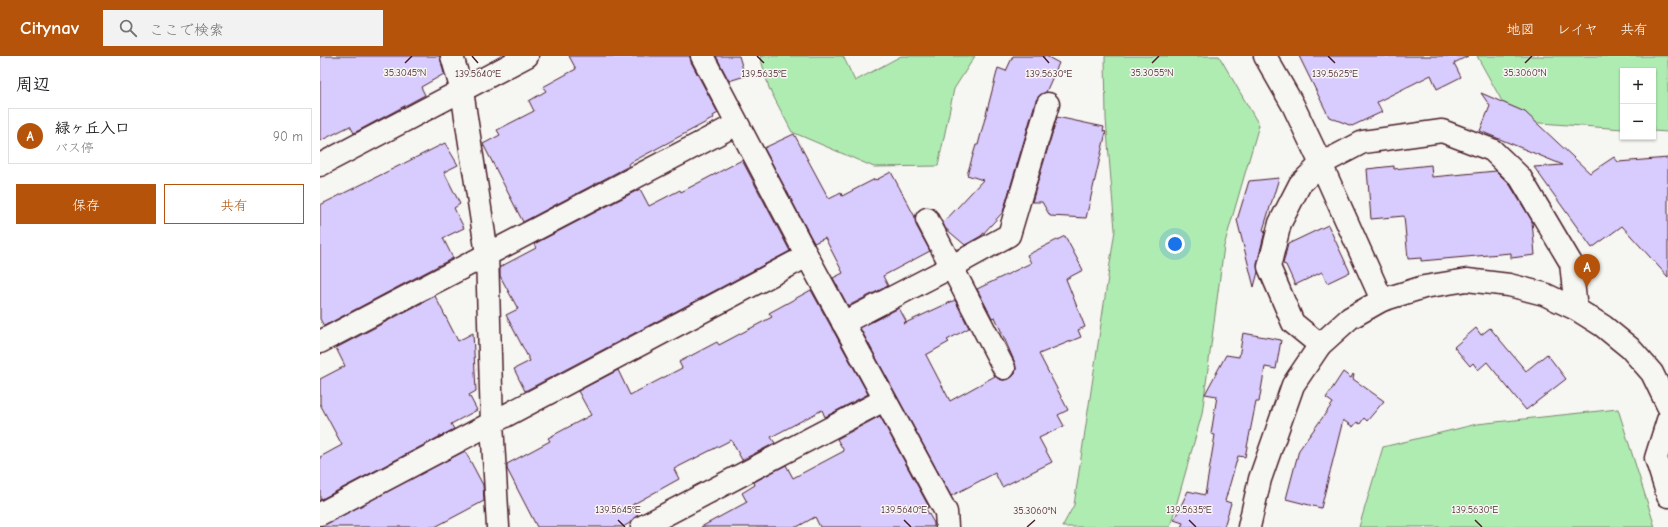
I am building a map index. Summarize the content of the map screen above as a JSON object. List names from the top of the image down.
{
  "page": {
    "header": "Citynav",
    "search": "ここで検索",
    "nav": ["地図", "レイヤ", "共有"],
    "heading": "周辺",
    "map_buttons": ["+", "−"],
    "list": [
      {
        "mark": "A",
        "name": "緑ヶ丘入口",
        "note": "バス停",
        "value": "90 m"
      }
    ],
    "buttons": ["保存", "共有"],
    "pins": "A"
  },
  "coordinates": [
    "35.3045°N",
    "35.3055°N",
    "35.3060°N",
    "139.5640°E",
    "139.5635°E",
    "139.5630°E",
    "139.5625°E",
    "139.5645°E"
  ]
}
